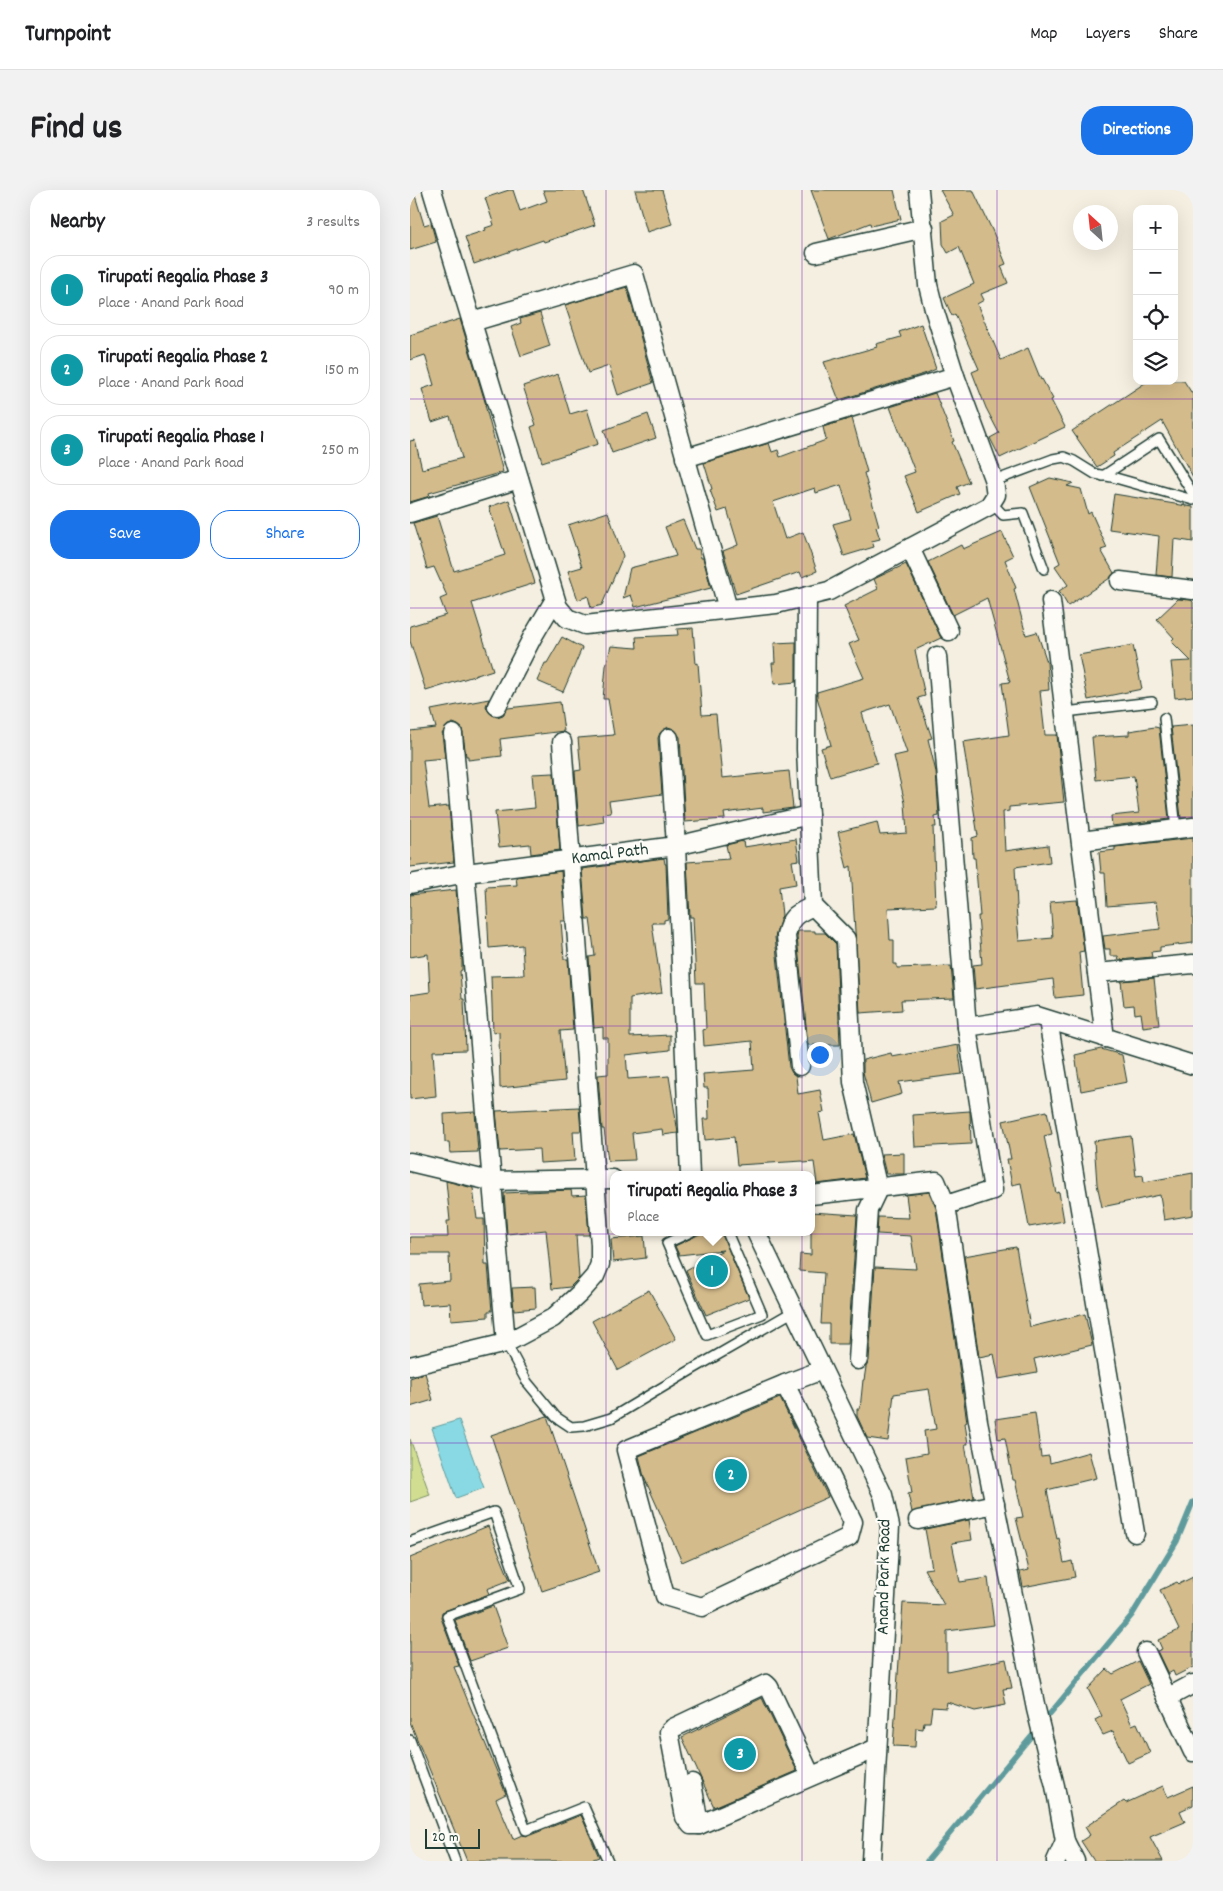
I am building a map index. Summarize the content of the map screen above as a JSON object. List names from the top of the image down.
{
  "streets": {
    "street": ["Kamal Path", "Anand Park Road"]
  },
  "scale_bar": "20 m",
  "north": "top left",
  "page": {
    "header": "Turnpoint",
    "nav": ["Map", "Layers", "Share"],
    "title": "Find us",
    "buttons": [
      "Directions",
      ["Save", "Share"]
    ],
    "heading": ["Nearby", "3 results"],
    "map_buttons": ["+", "−"],
    "list": [
      {
        "mark": "1",
        "name": "Tirupati Regalia Phase 3",
        "note": "Place · Anand Park Road",
        "value": "90 m"
      },
      {
        "mark": "2",
        "name": "Tirupati Regalia Phase 2",
        "note": "Place · Anand Park Road",
        "value": "150 m"
      },
      {
        "mark": "3",
        "name": "Tirupati Regalia Phase 1",
        "note": "Place · Anand Park Road",
        "value": "250 m"
      }
    ],
    "popup": ["Tirupati Regalia Phase 3", "Place"],
    "pins": ["1", "2", "3"],
    "scale": "20 m"
  }
}
